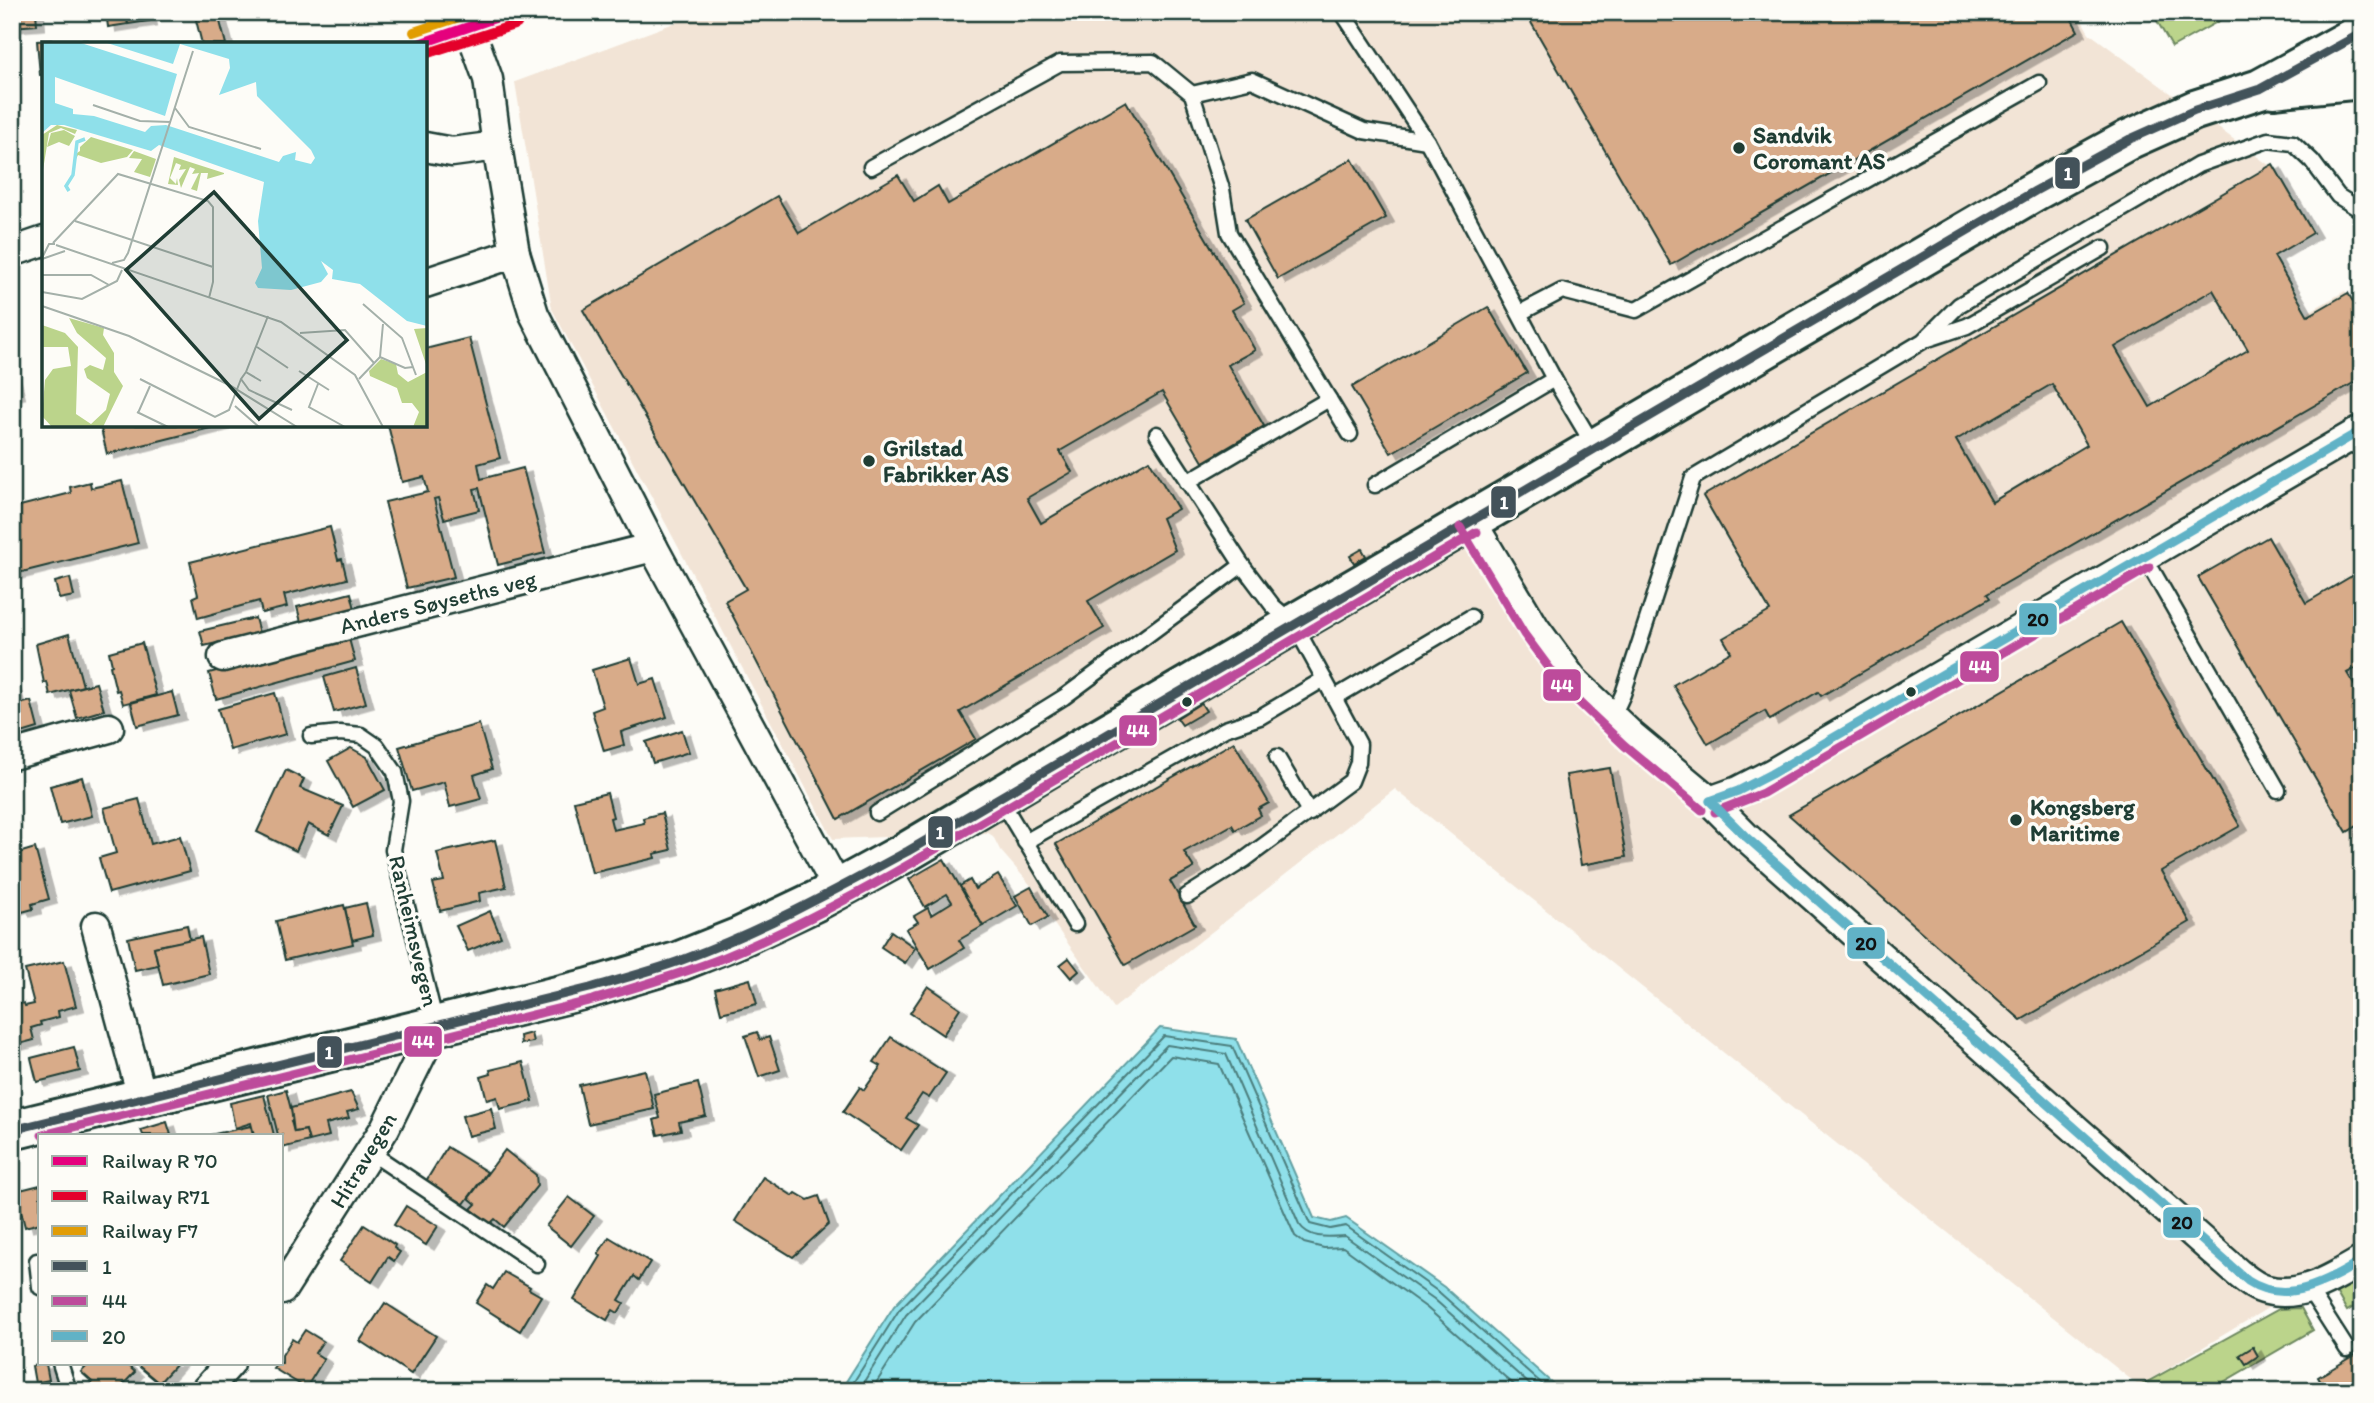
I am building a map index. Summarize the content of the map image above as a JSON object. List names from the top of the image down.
{
  "streets": {
    "street": ["Anders Søyseths veg", "Ranheimsvegen", "Hitravegen"]
  },
  "crossings": [
    ["Ranheimsvegen", "Hitravegen"]
  ],
  "places": ["Sandvik Coromant AS", "Grilstad Fabrikker AS", "Kongsberg Maritime"],
  "lines": [
    "rail line F7",
    "rail line R71",
    "transit line 1",
    "transit line 20",
    "transit line 44"
  ],
  "legend": [
    "Railway R 70",
    "Railway R71",
    "Railway F7",
    "1",
    "44",
    "20"
  ]
}
